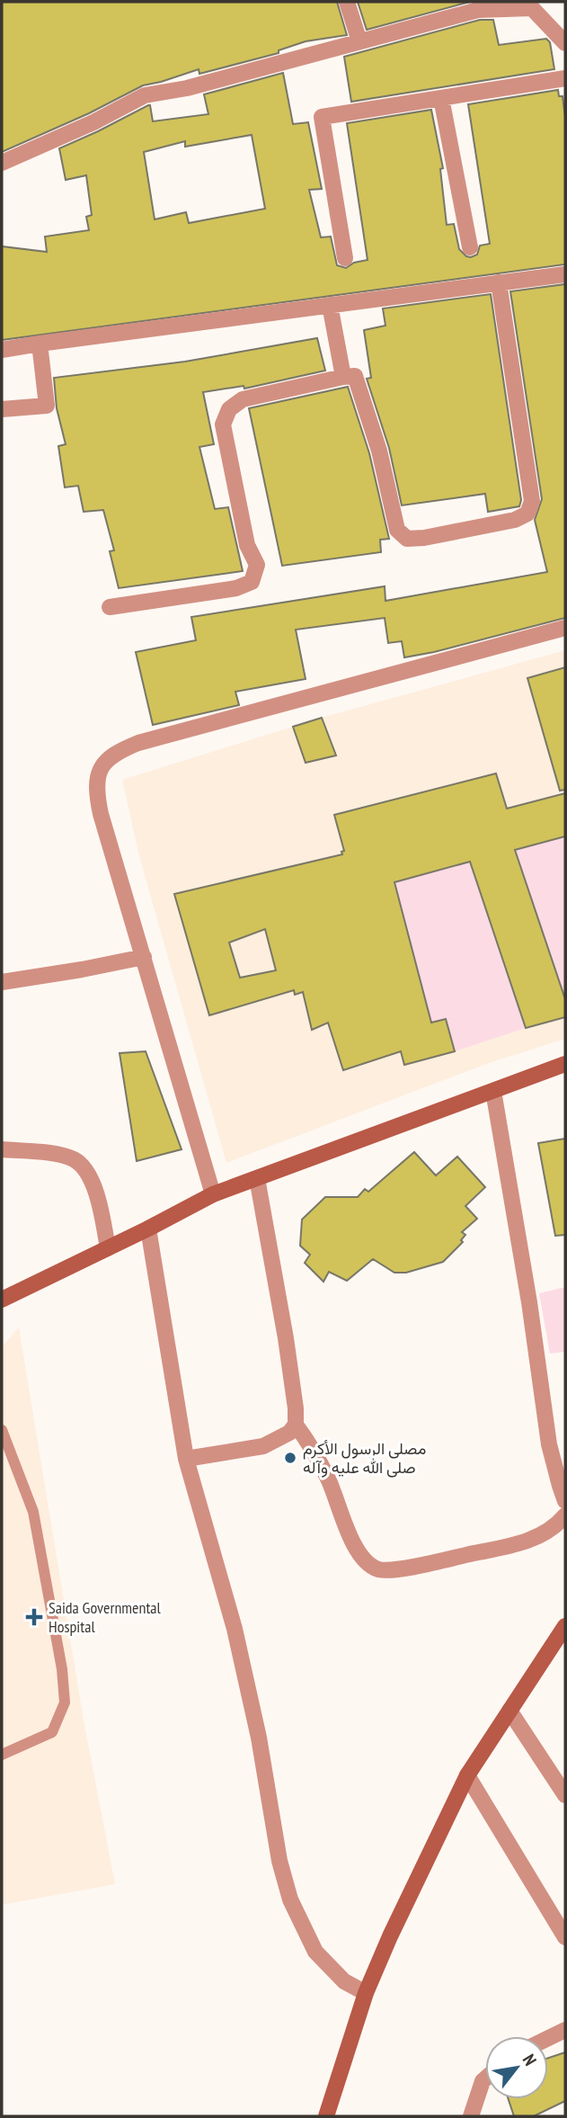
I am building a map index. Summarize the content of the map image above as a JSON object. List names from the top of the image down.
{
  "places": {
    "other": ["مصلى الرسول الأكرم صلى الله عليه وآله"],
    "health": ["Saida Governmental Hospital"]
  },
  "north": "top right"
}
